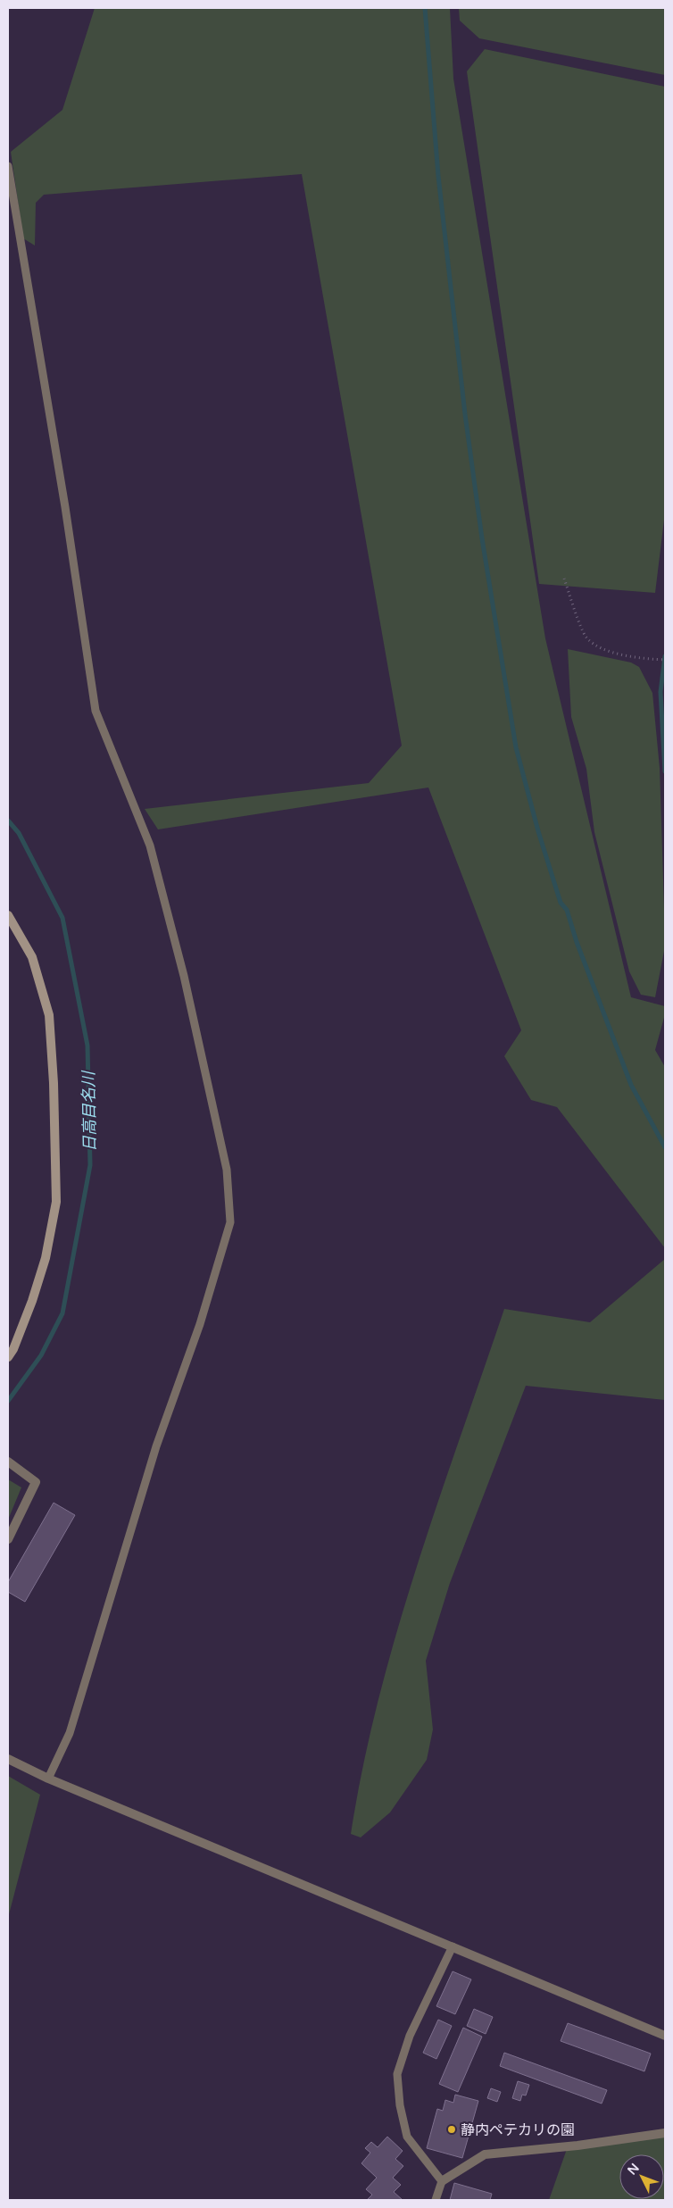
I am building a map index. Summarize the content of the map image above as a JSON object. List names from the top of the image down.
{
  "water": ["日高目名川"],
  "places": ["静内ペテカリの園"],
  "north": "top left"
}
